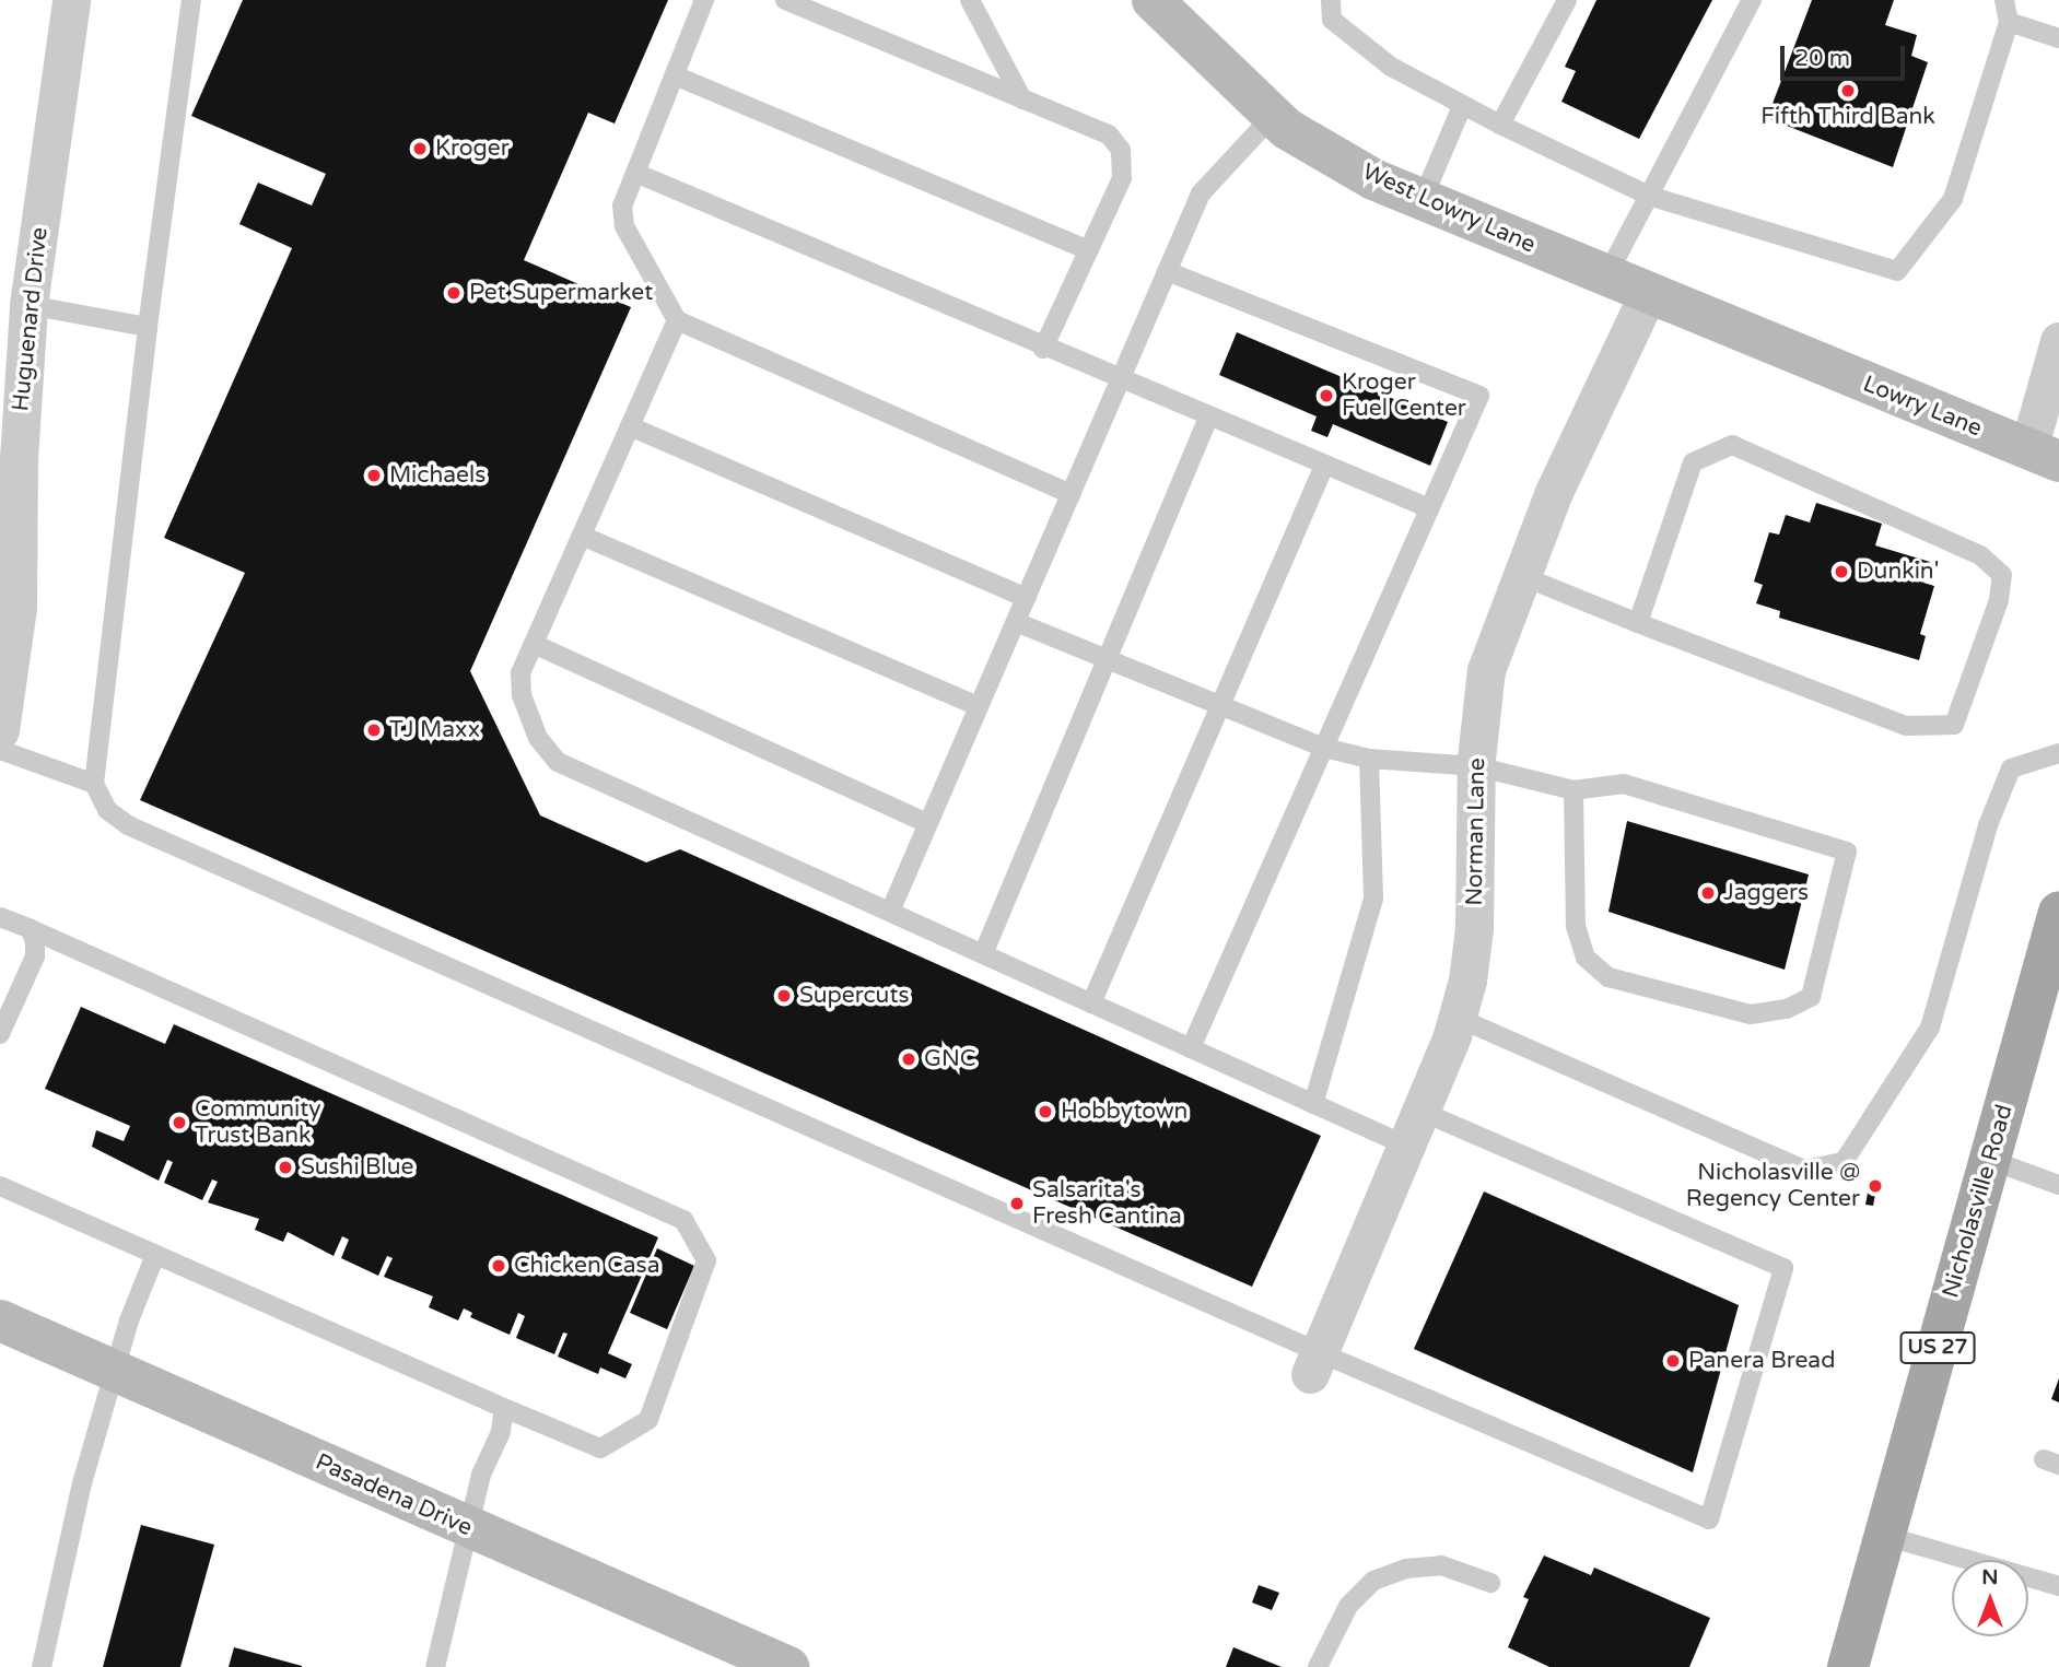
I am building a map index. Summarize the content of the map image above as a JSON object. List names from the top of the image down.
{
  "streets": {
    "main road": ["Nicholasville Road", "US 27"],
    "street": [
      "West Lowry Lane",
      "Huguenard Drive",
      "Lowry Lane",
      "Norman Lane",
      "Pasadena Drive"
    ]
  },
  "crossings": [
    ["West Lowry Lane", "Lowry Lane"],
    ["West Lowry Lane", "Norman Lane"]
  ],
  "places": [
    "Fifth Third Bank",
    "Kroger",
    "Pet Supermarket",
    "Kroger Fuel Center",
    "Michaels",
    "Dunkin'",
    "TJ Maxx",
    "Jaggers",
    "Supercuts",
    "GNC",
    "Hobbytown",
    "Community Trust Bank",
    "Sushi Blue",
    "Nicholasville @ Regency Center",
    "Salsarita's Fresh Cantina",
    "Chicken Casa",
    "Panera Bread"
  ],
  "scale_bar": "20 m",
  "north": "top"
}
